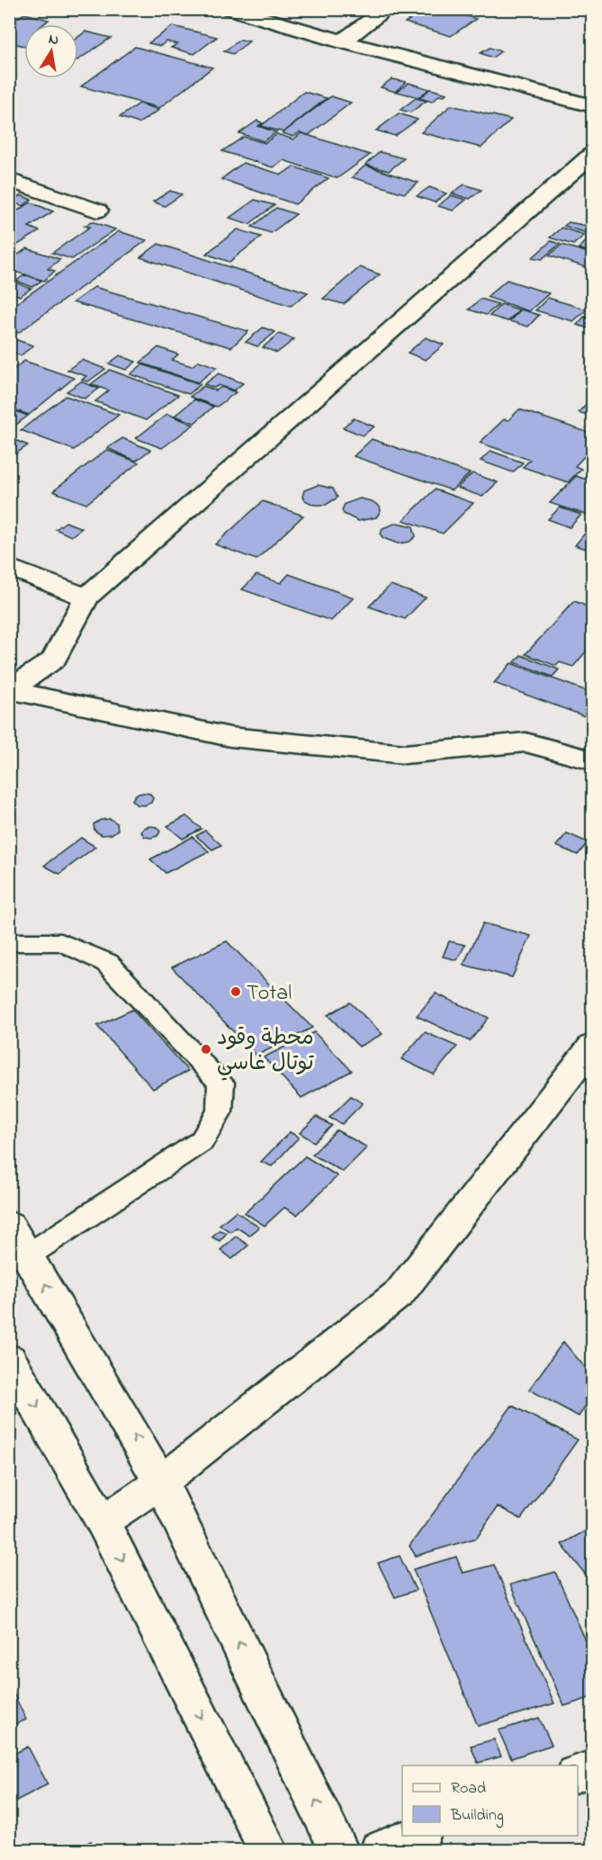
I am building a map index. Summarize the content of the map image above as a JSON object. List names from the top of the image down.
{
  "places": ["Total", "محطة وقود توتال غاسي"],
  "legend": ["Road", "Building"],
  "north": "top"
}
